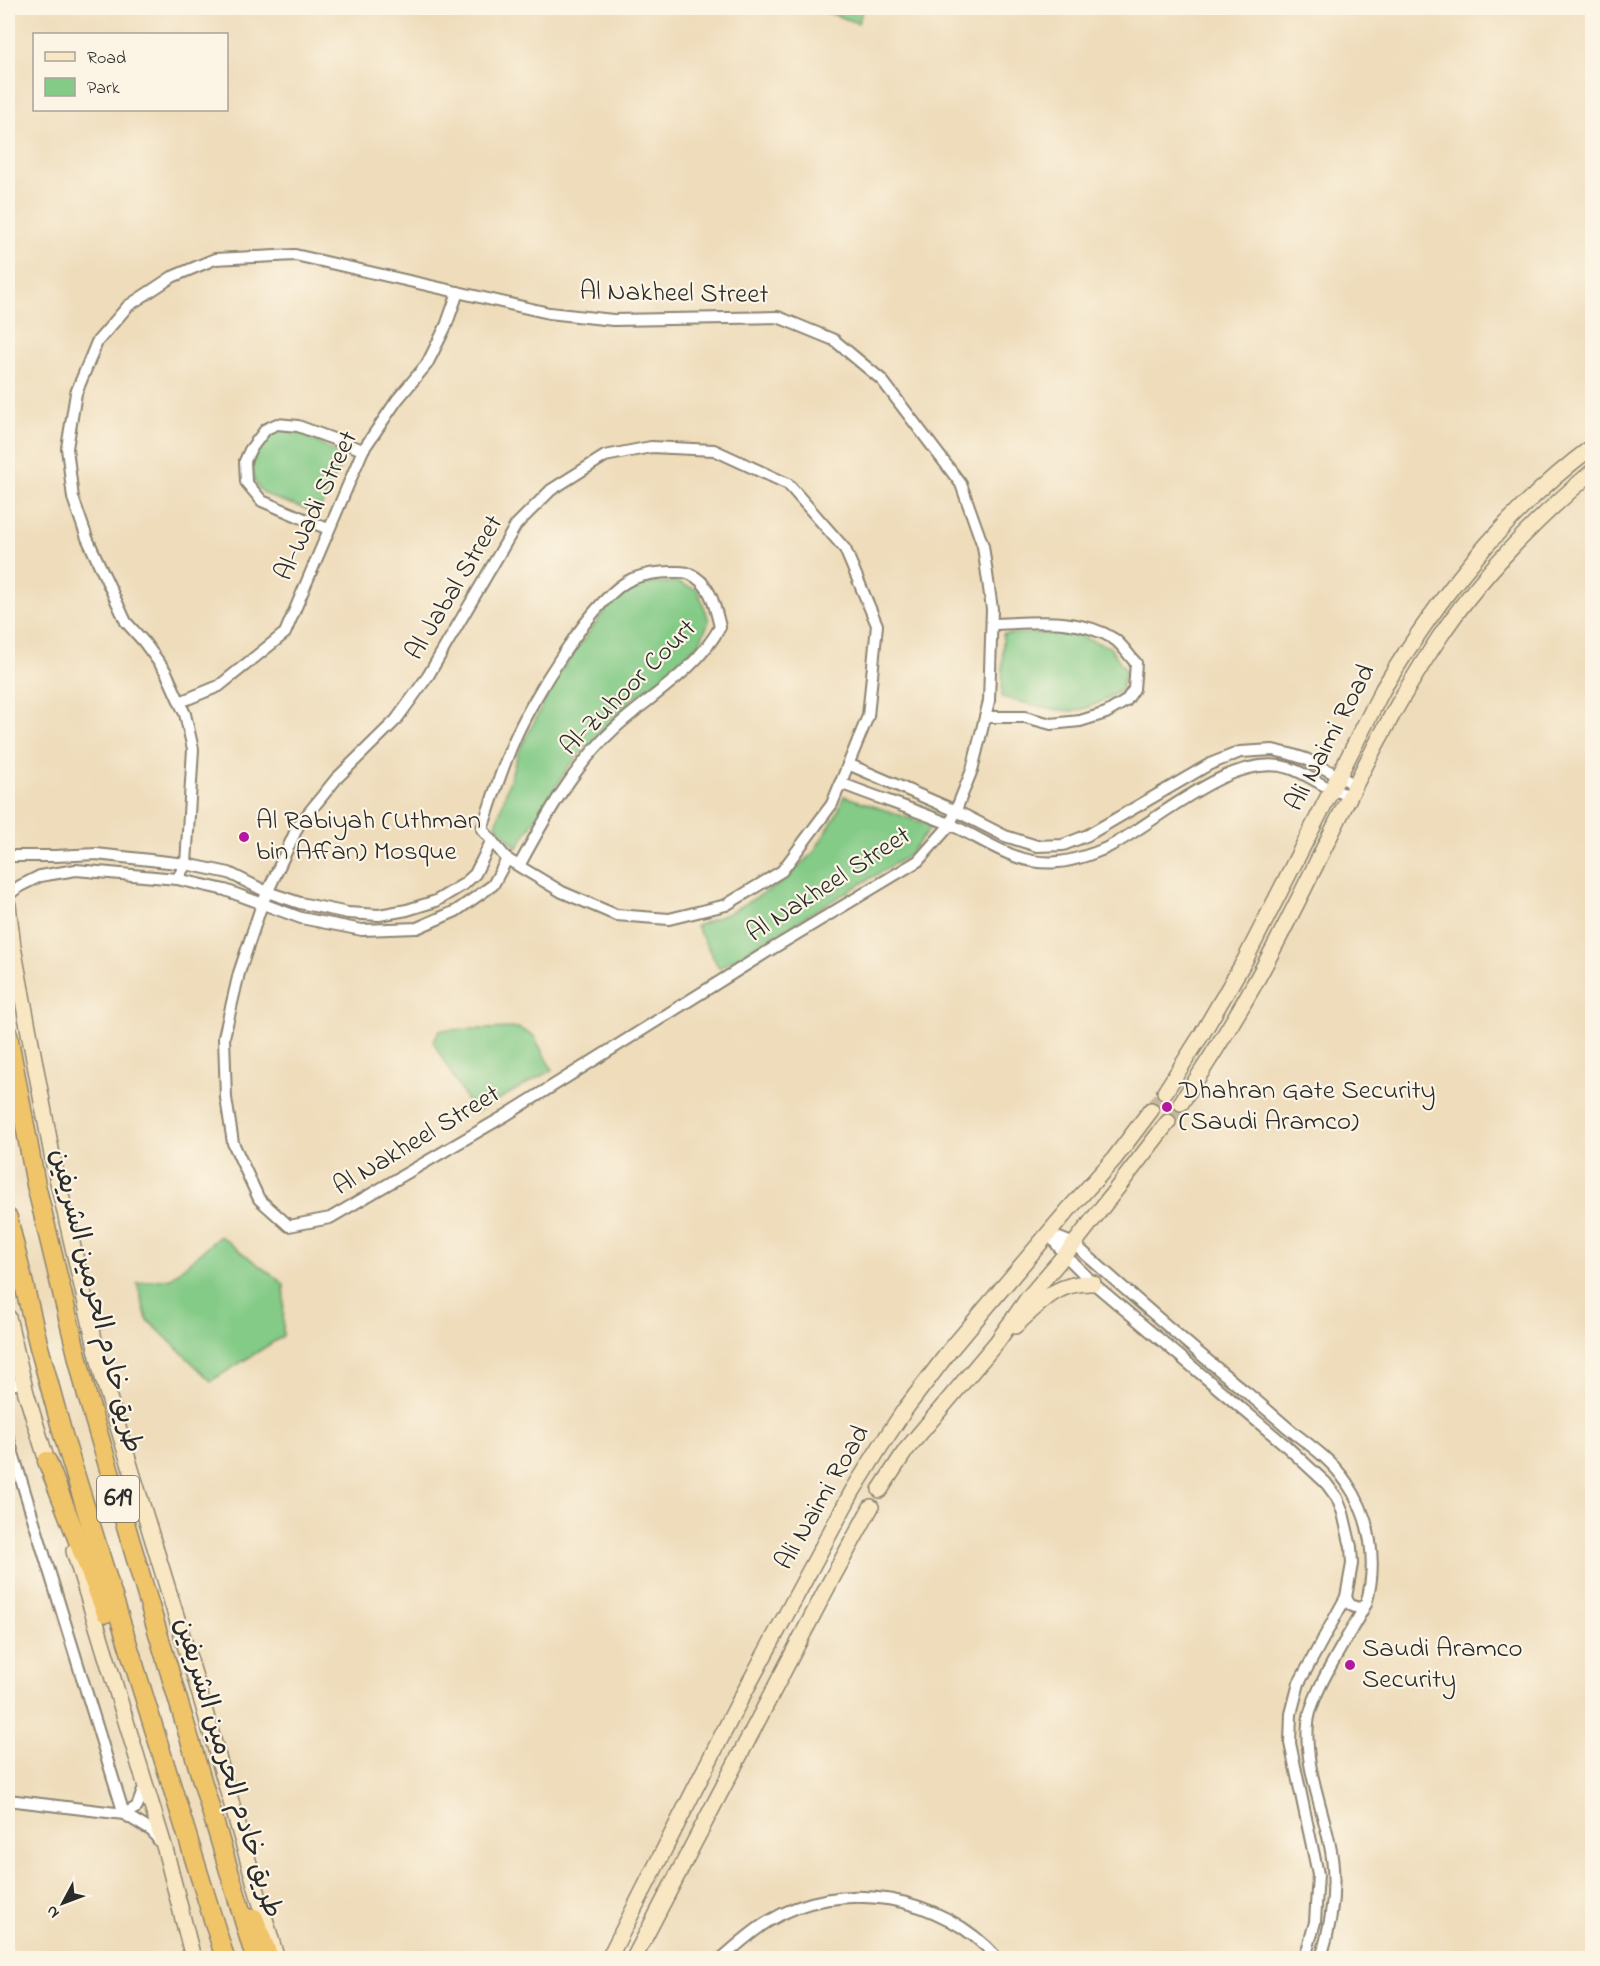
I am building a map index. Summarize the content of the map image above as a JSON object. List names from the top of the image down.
{
  "streets": {
    "highway": ["طريق خادم الحرمين الشريفين", "619"],
    "main road": ["Ali Naimi Road"],
    "street": [
      "Al Nakheel Street",
      "Al-Wadi Street",
      "Al Jabal Street",
      "Al-Zuhoor Court"
    ]
  },
  "crossings": [
    ["Al Nakheel Street", "Al-Wadi Street"],
    ["Al Nakheel Street", "Al Jabal Street"],
    ["Al Jabal Street", "Al-Zuhoor Court"]
  ],
  "places": ["Al Rabiyah (Uthman bin Affan) Mosque", "Dhahran Gate Security (Saudi Aramco)", "Saudi Aramco Security"],
  "legend": ["Road", "Park"],
  "north": "bottom left"
}
